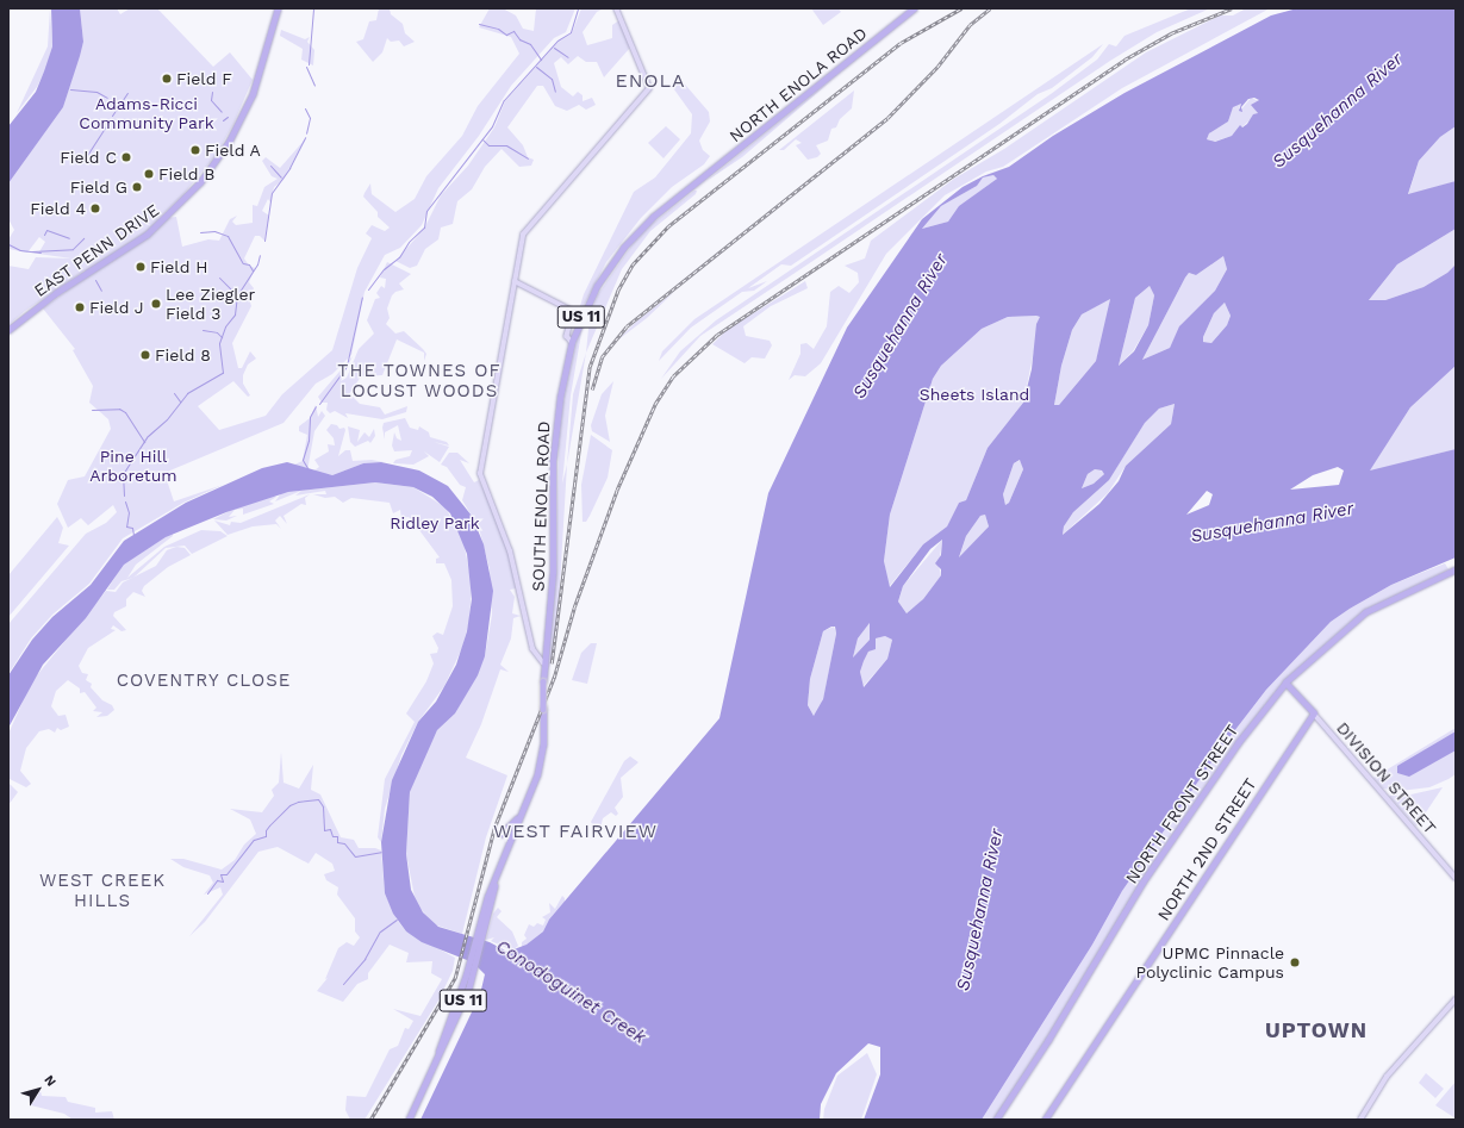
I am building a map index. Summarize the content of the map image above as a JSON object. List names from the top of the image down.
{
  "streets": {
    "main road": [
      "NORTH ENOLA ROAD",
      "EAST PENN DRIVE",
      "US 11",
      "SOUTH ENOLA ROAD",
      "DIVISION STREET",
      "NORTH FRONT STREET",
      "NORTH 2ND STREET"
    ]
  },
  "crossings": [
    ["NORTH ENOLA ROAD", "SOUTH ENOLA ROAD"],
    ["US 11", "SOUTH ENOLA ROAD"],
    ["DIVISION STREET", "NORTH FRONT STREET"],
    ["DIVISION STREET", "NORTH 2ND STREET"]
  ],
  "districts": [
    "ENOLA",
    "THE TOWNES OF LOCUST WOODS",
    "COVENTRY CLOSE",
    "WEST FAIRVIEW",
    "WEST CREEK HILLS",
    "UPTOWN"
  ],
  "water": ["Susquehanna River", "Conodoguinet Creek"],
  "parks": [
    "Adams-Ricci Community Park",
    "Sheets Island",
    "Pine Hill Arboretum",
    "Ridley Park"
  ],
  "places": [
    "Field F",
    "Field A",
    "Field C",
    "Field B",
    "Field G",
    "Field 4",
    "Field H",
    "Lee Ziegler Field 3",
    "Field J",
    "Field 8",
    "UPMC Pinnacle Polyclinic Campus"
  ],
  "north": "top right"
}
